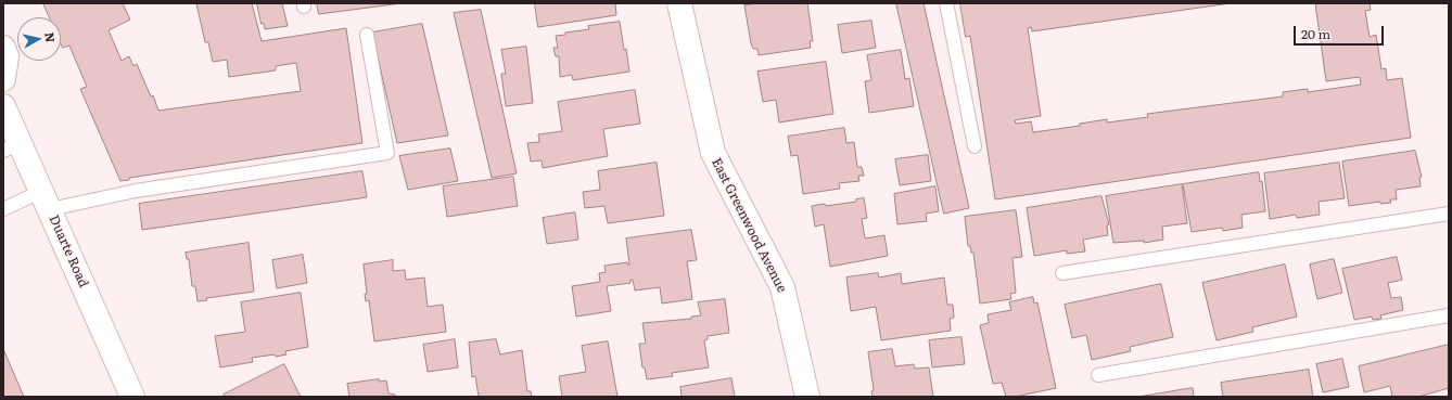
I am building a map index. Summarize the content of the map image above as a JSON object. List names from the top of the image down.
{
  "streets": {
    "street": ["East Greenwood Avenue", "Duarte Road"]
  },
  "scale_bar": "20 m",
  "north": "right"
}
